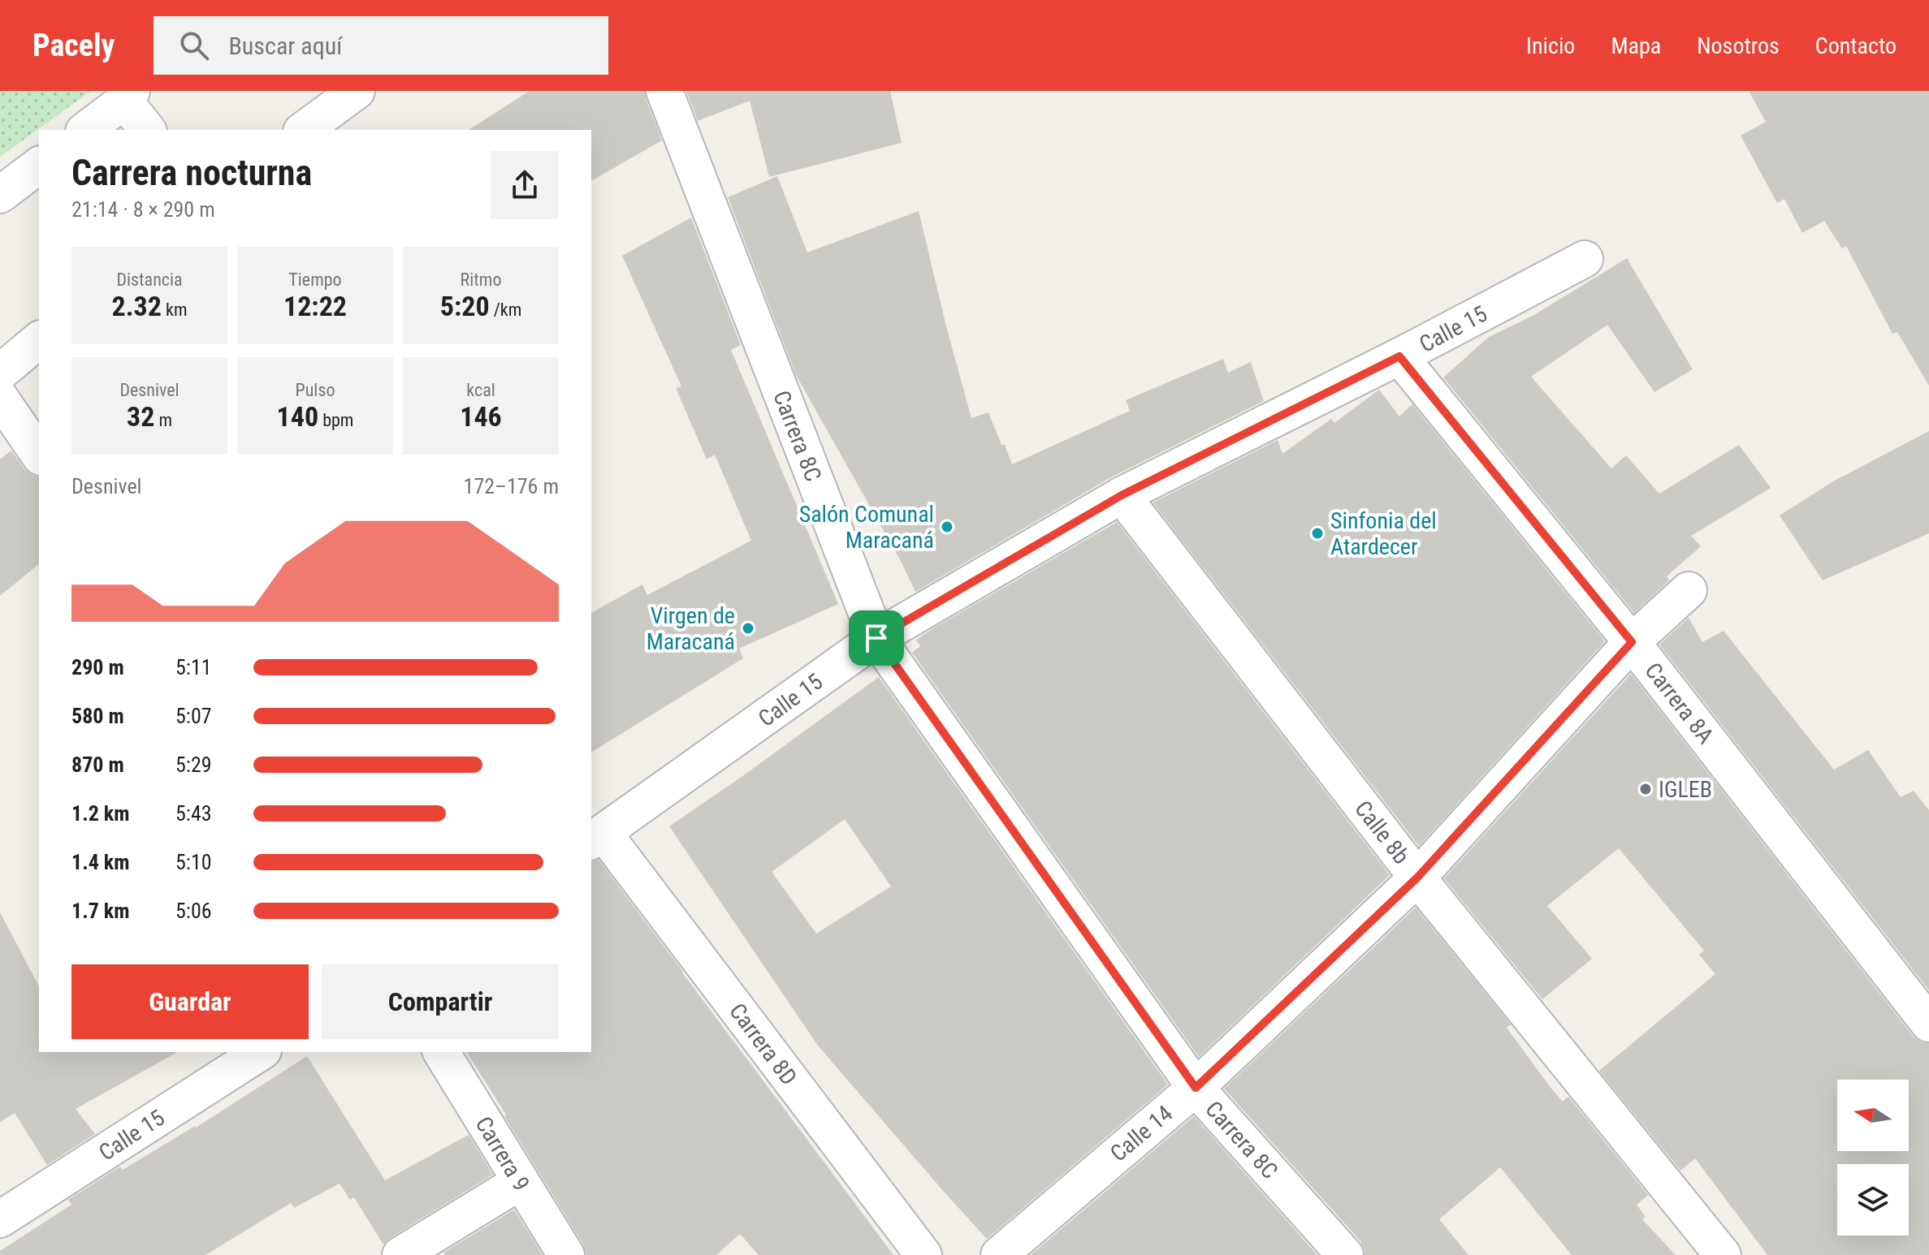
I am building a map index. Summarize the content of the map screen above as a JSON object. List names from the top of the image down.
{
  "streets": {
    "street": [
      "Calle 15",
      "Carrera 8C",
      "Carrera 8A",
      "Calle 8b",
      "Carrera 8D",
      "Calle 14",
      "Carrera 9"
    ]
  },
  "crossings": [
    ["Calle 15", "Carrera 8C"],
    ["Calle 15", "Carrera 8A"],
    ["Calle 15", "Calle 8b"],
    ["Calle 15", "Carrera 8D"],
    ["Carrera 8C", "Calle 14"],
    ["Carrera 8A", "Calle 14"],
    ["Calle 8b", "Calle 14"]
  ],
  "places": [
    "Salón Comunal Maracaná",
    "Sinfonia del Atardecer",
    "Virgen de Maracaná",
    "IGLEB"
  ],
  "north": "left",
  "page": {
    "header": "Pacely",
    "search": "Buscar aquí",
    "nav": [
      "Inicio",
      "Mapa",
      "Nosotros",
      "Contacto"
    ],
    "heading": ["Carrera nocturna", "21:14 · 8 × 290 m"],
    "stats": [
      ["Distancia", "2.32 km"],
      ["Tiempo", "12:22"],
      ["Ritmo", "5:20 /km"],
      ["Desnivel", "32 m"],
      ["Pulso", "140 bpm"],
      ["kcal", "146"]
    ],
    "chart": ["Desnivel", "172–176 m"],
    "list": [
      {
        "name": "290 m",
        "note": "5:11"
      },
      {
        "name": "580 m",
        "note": "5:07"
      },
      {
        "name": "870 m",
        "note": "5:29"
      },
      {
        "name": "1.2 km",
        "note": "5:43"
      },
      {
        "name": "1.4 km",
        "note": "5:10"
      },
      {
        "name": "1.7 km",
        "note": "5:06"
      }
    ],
    "buttons": ["Guardar", "Compartir"]
  }
}
